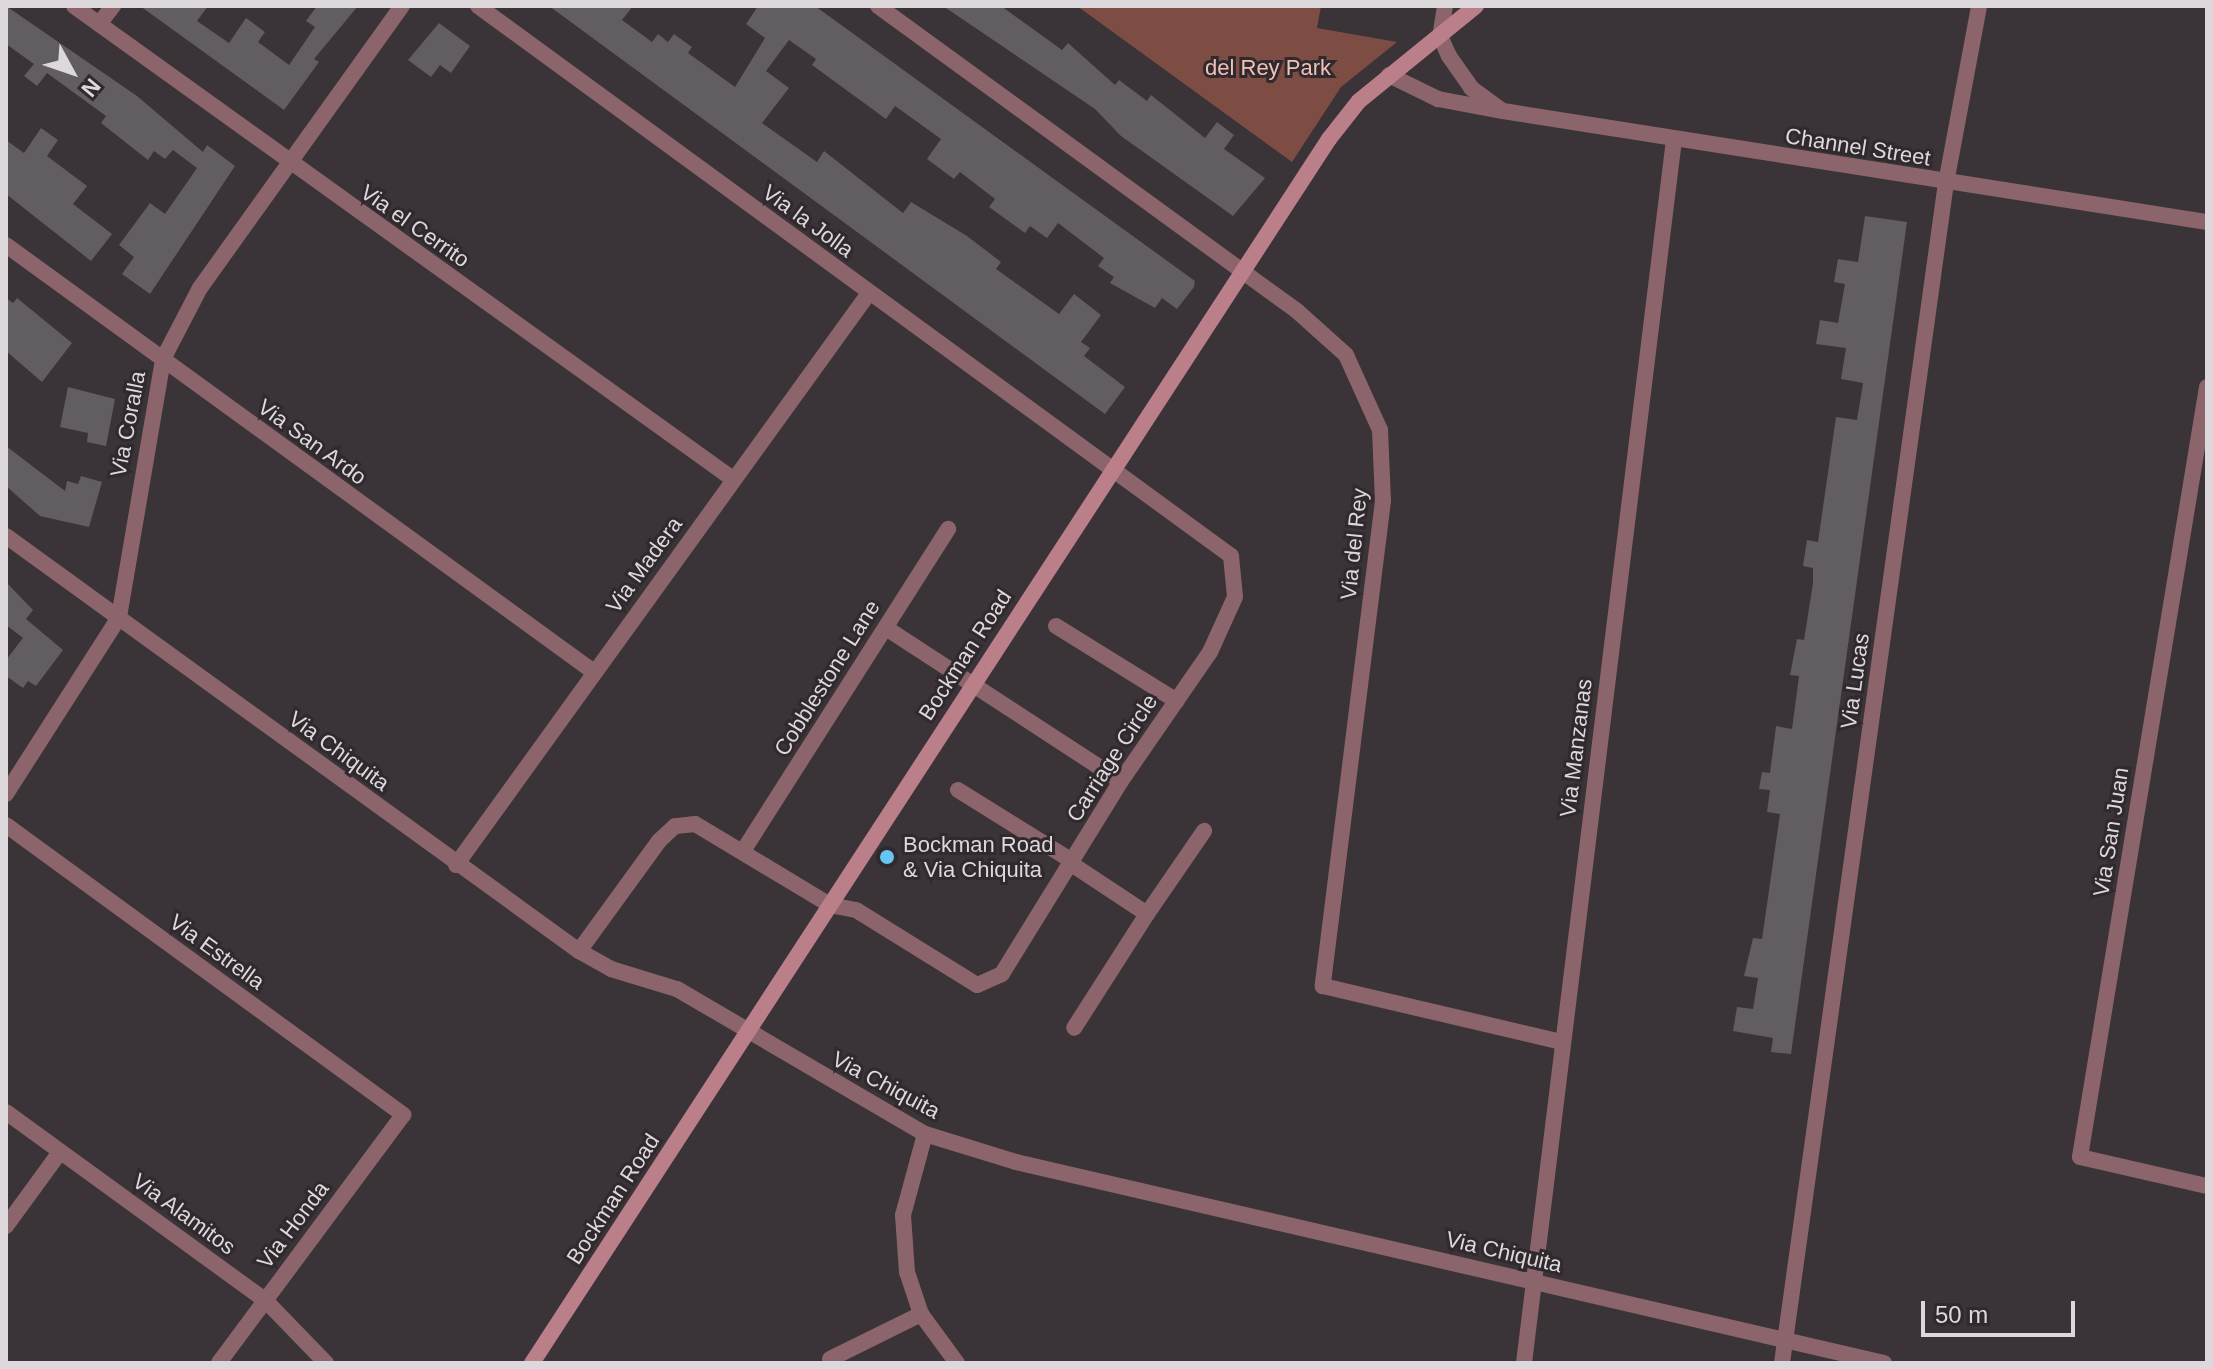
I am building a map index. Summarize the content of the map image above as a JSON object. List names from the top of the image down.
{
  "streets": {
    "street": [
      "Channel Street",
      "Via la Jolla",
      "Via el Cerrito",
      "Via Coralla",
      "Via San Ardo",
      "Via del Rey",
      "Via Madera",
      "Bockman Road",
      "Cobblestone Lane",
      "Via Lucas",
      "Via Manzanas",
      "Via Chiquita",
      "Carriage Circle",
      "Via San Juan",
      "Via Estrella",
      "Via Alamitos",
      "Via Honda"
    ]
  },
  "crossings": [
    ["Channel Street", "Bockman Road"],
    ["Channel Street", "Via Lucas"],
    ["Channel Street", "Via Manzanas"],
    ["Via la Jolla", "Via Madera"],
    ["Via la Jolla", "Bockman Road"],
    ["Via la Jolla", "Carriage Circle"],
    ["Via el Cerrito", "Via Coralla"],
    ["Via el Cerrito", "Via Madera"],
    ["Via Coralla", "Via San Ardo"],
    ["Via Coralla", "Via Chiquita"],
    ["Via San Ardo", "Via Madera"],
    ["Via del Rey", "Bockman Road"],
    ["Via del Rey", "Via Manzanas"],
    ["Via Madera", "Via Chiquita"],
    ["Bockman Road", "Via Chiquita"],
    ["Bockman Road", "Carriage Circle"],
    ["Via Lucas", "Via Chiquita"],
    ["Via Manzanas", "Via Chiquita"],
    ["Via Estrella", "Via Honda"],
    ["Via Alamitos", "Via Honda"]
  ],
  "parks": ["del Rey Park"],
  "places": ["Bockman Road & Via Chiquita"],
  "scale_bar": "50 m",
  "north": "bottom right"
}
